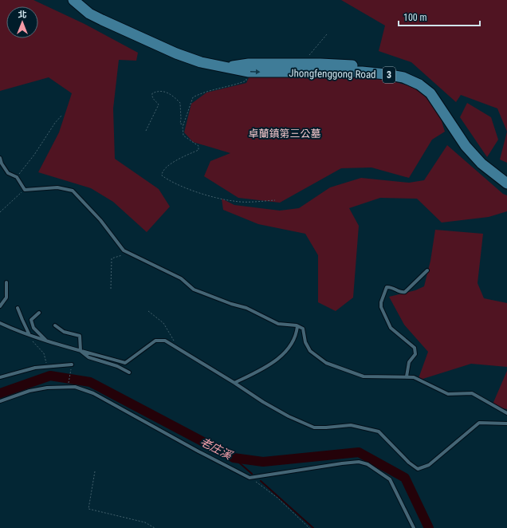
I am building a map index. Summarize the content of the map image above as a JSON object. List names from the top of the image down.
{
  "streets": {
    "main road": ["Jhongfenggong Road", "3"]
  },
  "water": ["老庄溪"],
  "parks": ["卓蘭鎮第三公墓"],
  "scale_bar": "100 m",
  "north": "top"
}
